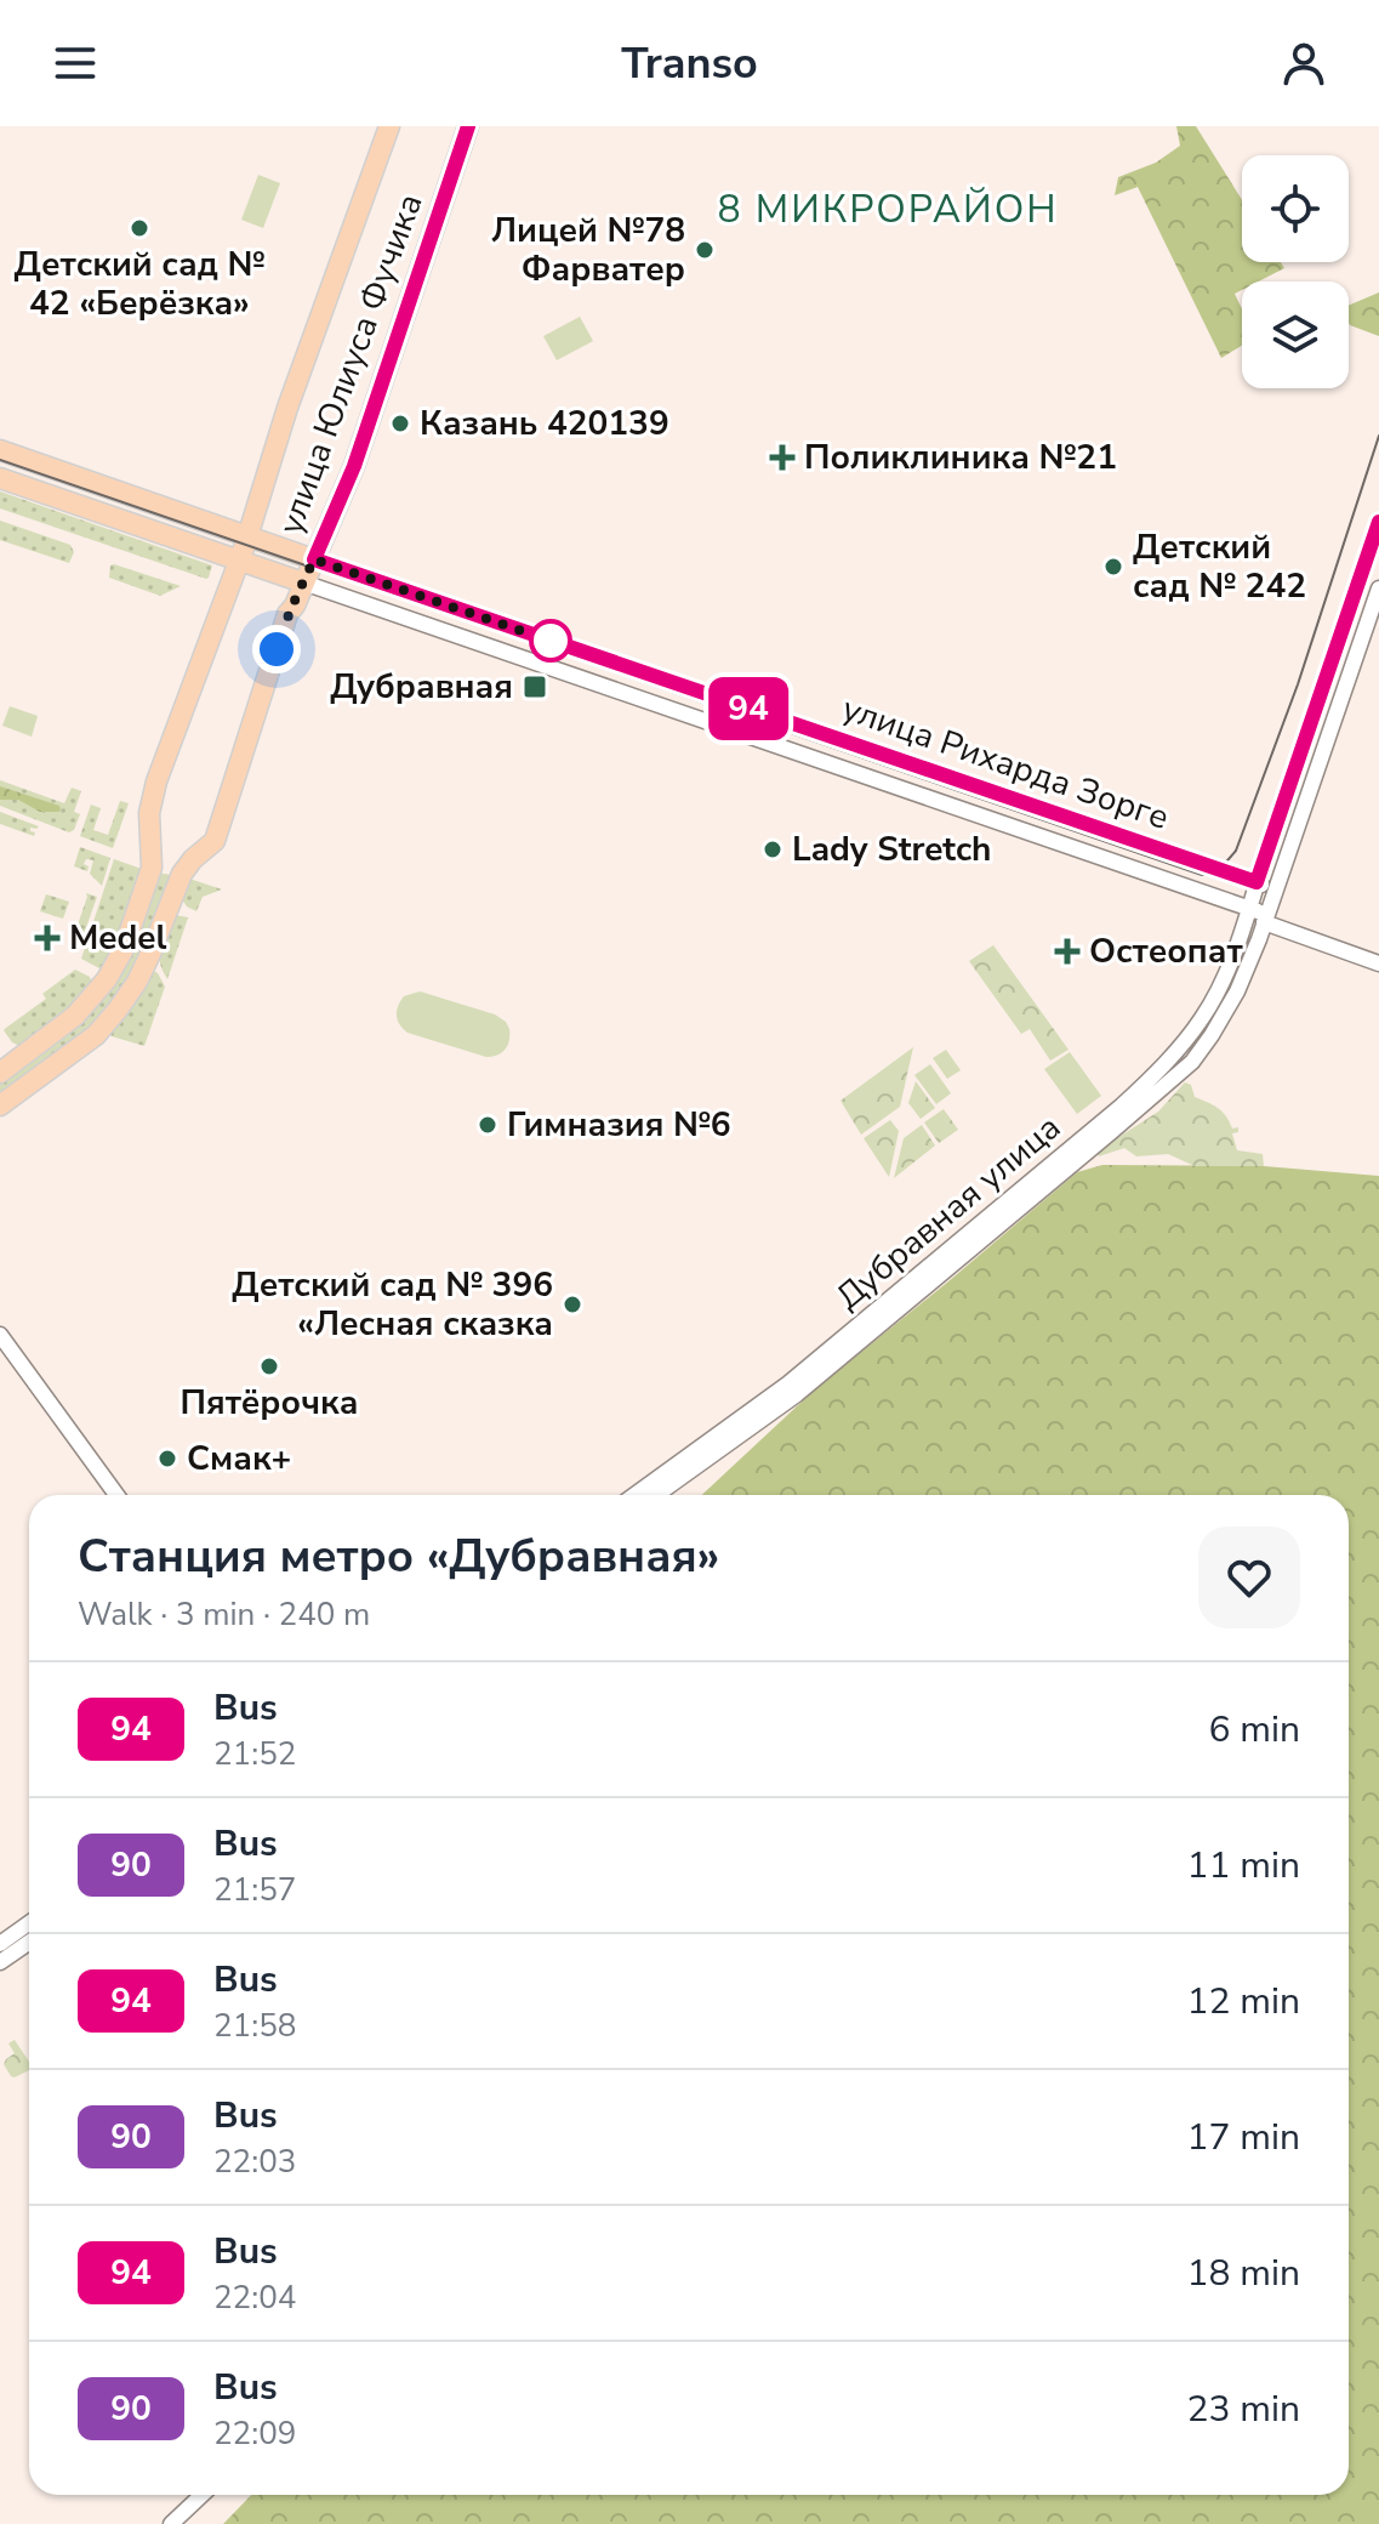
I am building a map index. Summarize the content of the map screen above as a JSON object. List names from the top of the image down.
{
  "streets": {
    "main road": ["улица Юлиуса Фучика", "улица Рихарда Зорге"],
    "street": ["Дубравная улица"]
  },
  "crossings": [
    ["улица Юлиуса Фучика", "улица Рихарда Зорге"],
    ["улица Рихарда Зорге", "Дубравная улица"]
  ],
  "districts": ["8 МИКРОРАЙОН"],
  "places": {
    "other": [
      "Детский сад № 42 «Берёзка»",
      "Лицей №78 Фарватер",
      "Казань 420139",
      "Детский сад № 242",
      "Lady Stretch",
      "Гимназия №6",
      "Детский сад № 396 «Лесная сказка",
      "Пятёрочка",
      "Смак+"
    ],
    "health": ["Поликлиника №21", "Medel", "Остеопат"],
    "transit": ["Дубравная"]
  },
  "lines": ["bus line 94"],
  "page": {
    "header": "Transo",
    "on_map": "94",
    "heading": ["Станция метро «Дубравная»", "Walk · 3 min · 240 m"],
    "list": [
      {
        "mark": "94",
        "name": "Bus",
        "note": "21:52",
        "value": "6 min"
      },
      {
        "mark": "90",
        "name": "Bus",
        "note": "21:57",
        "value": "11 min"
      },
      {
        "mark": "94",
        "name": "Bus",
        "note": "21:58",
        "value": "12 min"
      },
      {
        "mark": "90",
        "name": "Bus",
        "note": "22:03",
        "value": "17 min"
      },
      {
        "mark": "94",
        "name": "Bus",
        "note": "22:04",
        "value": "18 min"
      },
      {
        "mark": "90",
        "name": "Bus",
        "note": "22:09",
        "value": "23 min"
      }
    ]
  }
}
